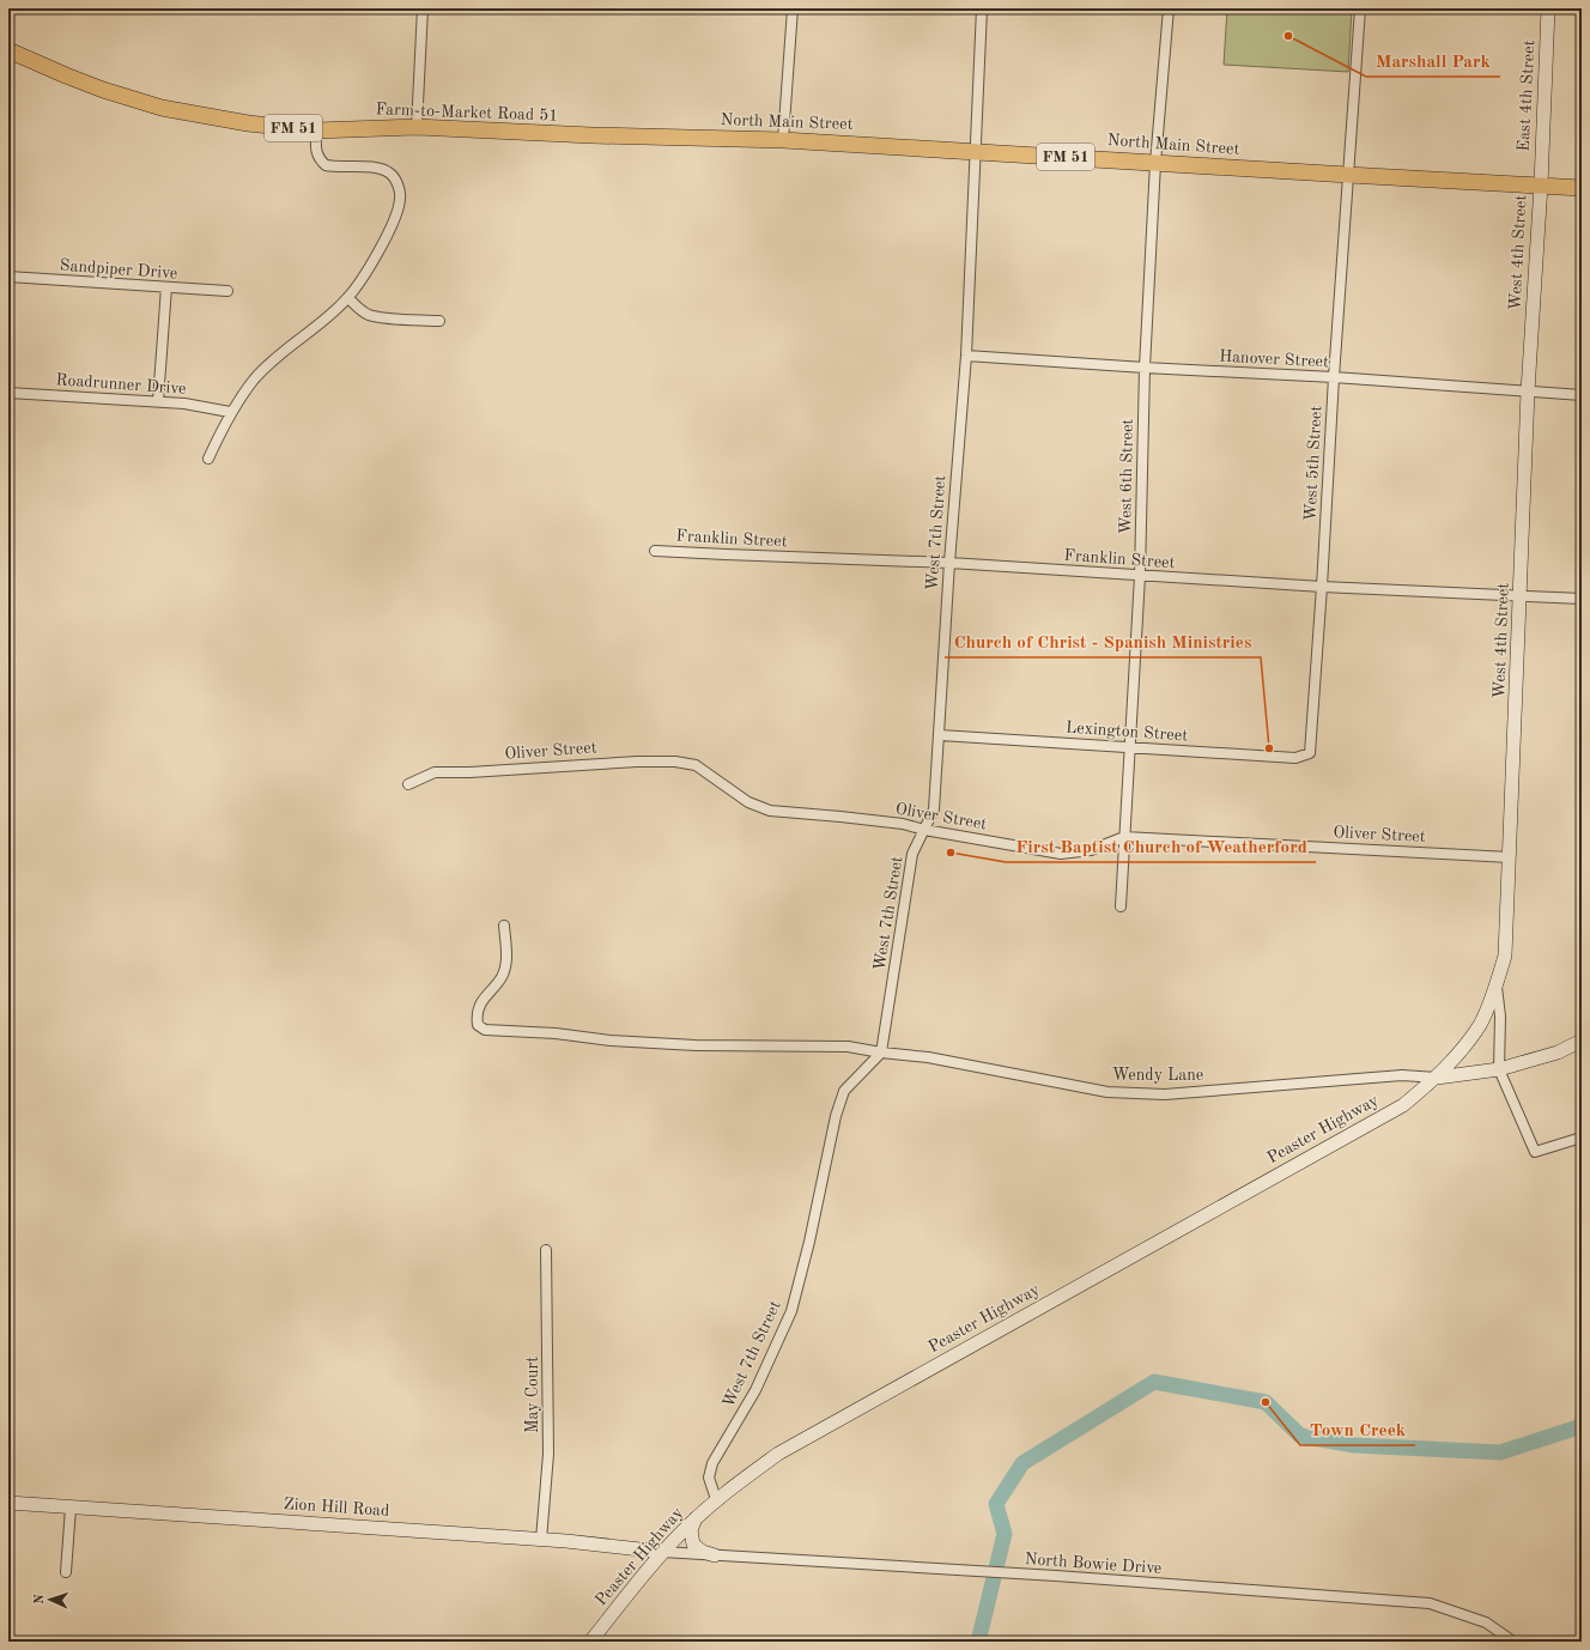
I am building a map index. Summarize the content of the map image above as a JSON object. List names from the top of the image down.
{
  "streets": {
    "main road": [
      "East 4th Street",
      "Farm-to-Market Road 51",
      "North Main Street",
      "FM 51",
      "West 4th Street",
      "Peaster Highway",
      "Zion Hill Road"
    ],
    "street": [
      "Sandpiper Drive",
      "Hanover Street",
      "Roadrunner Drive",
      "West 5th Street",
      "West 6th Street",
      "West 7th Street",
      "Franklin Street",
      "Lexington Street",
      "Oliver Street",
      "Wendy Lane",
      "May Court",
      "North Bowie Drive"
    ]
  },
  "crossings": [
    ["East 4th Street", "North Main Street"],
    ["East 4th Street", "West 4th Street"],
    ["Farm-to-Market Road 51", "North Main Street"],
    ["North Main Street", "West 4th Street"],
    ["North Main Street", "West 5th Street"],
    ["North Main Street", "West 6th Street"],
    ["North Main Street", "West 7th Street"],
    ["West 4th Street", "Hanover Street"],
    ["West 4th Street", "Franklin Street"],
    ["West 4th Street", "Oliver Street"],
    ["West 4th Street", "Wendy Lane"],
    ["West 4th Street", "Peaster Highway"],
    ["Hanover Street", "West 5th Street"],
    ["Hanover Street", "West 6th Street"],
    ["Hanover Street", "West 7th Street"],
    ["West 5th Street", "Franklin Street"],
    ["West 5th Street", "Lexington Street"],
    ["West 6th Street", "Franklin Street"],
    ["West 6th Street", "Lexington Street"],
    ["West 6th Street", "Oliver Street"],
    ["West 7th Street", "Franklin Street"],
    ["West 7th Street", "Lexington Street"],
    ["West 7th Street", "Oliver Street"],
    ["West 7th Street", "Wendy Lane"],
    ["West 7th Street", "Peaster Highway"],
    ["Wendy Lane", "Peaster Highway"],
    ["Peaster Highway", "Zion Hill Road"],
    ["Peaster Highway", "North Bowie Drive"],
    ["May Court", "Zion Hill Road"],
    ["Zion Hill Road", "North Bowie Drive"]
  ],
  "places": [
    "Marshall Park",
    "Church of Christ - Spanish Ministries",
    "First Baptist Church of Weatherford",
    "Town Creek"
  ],
  "north": "left"
}
